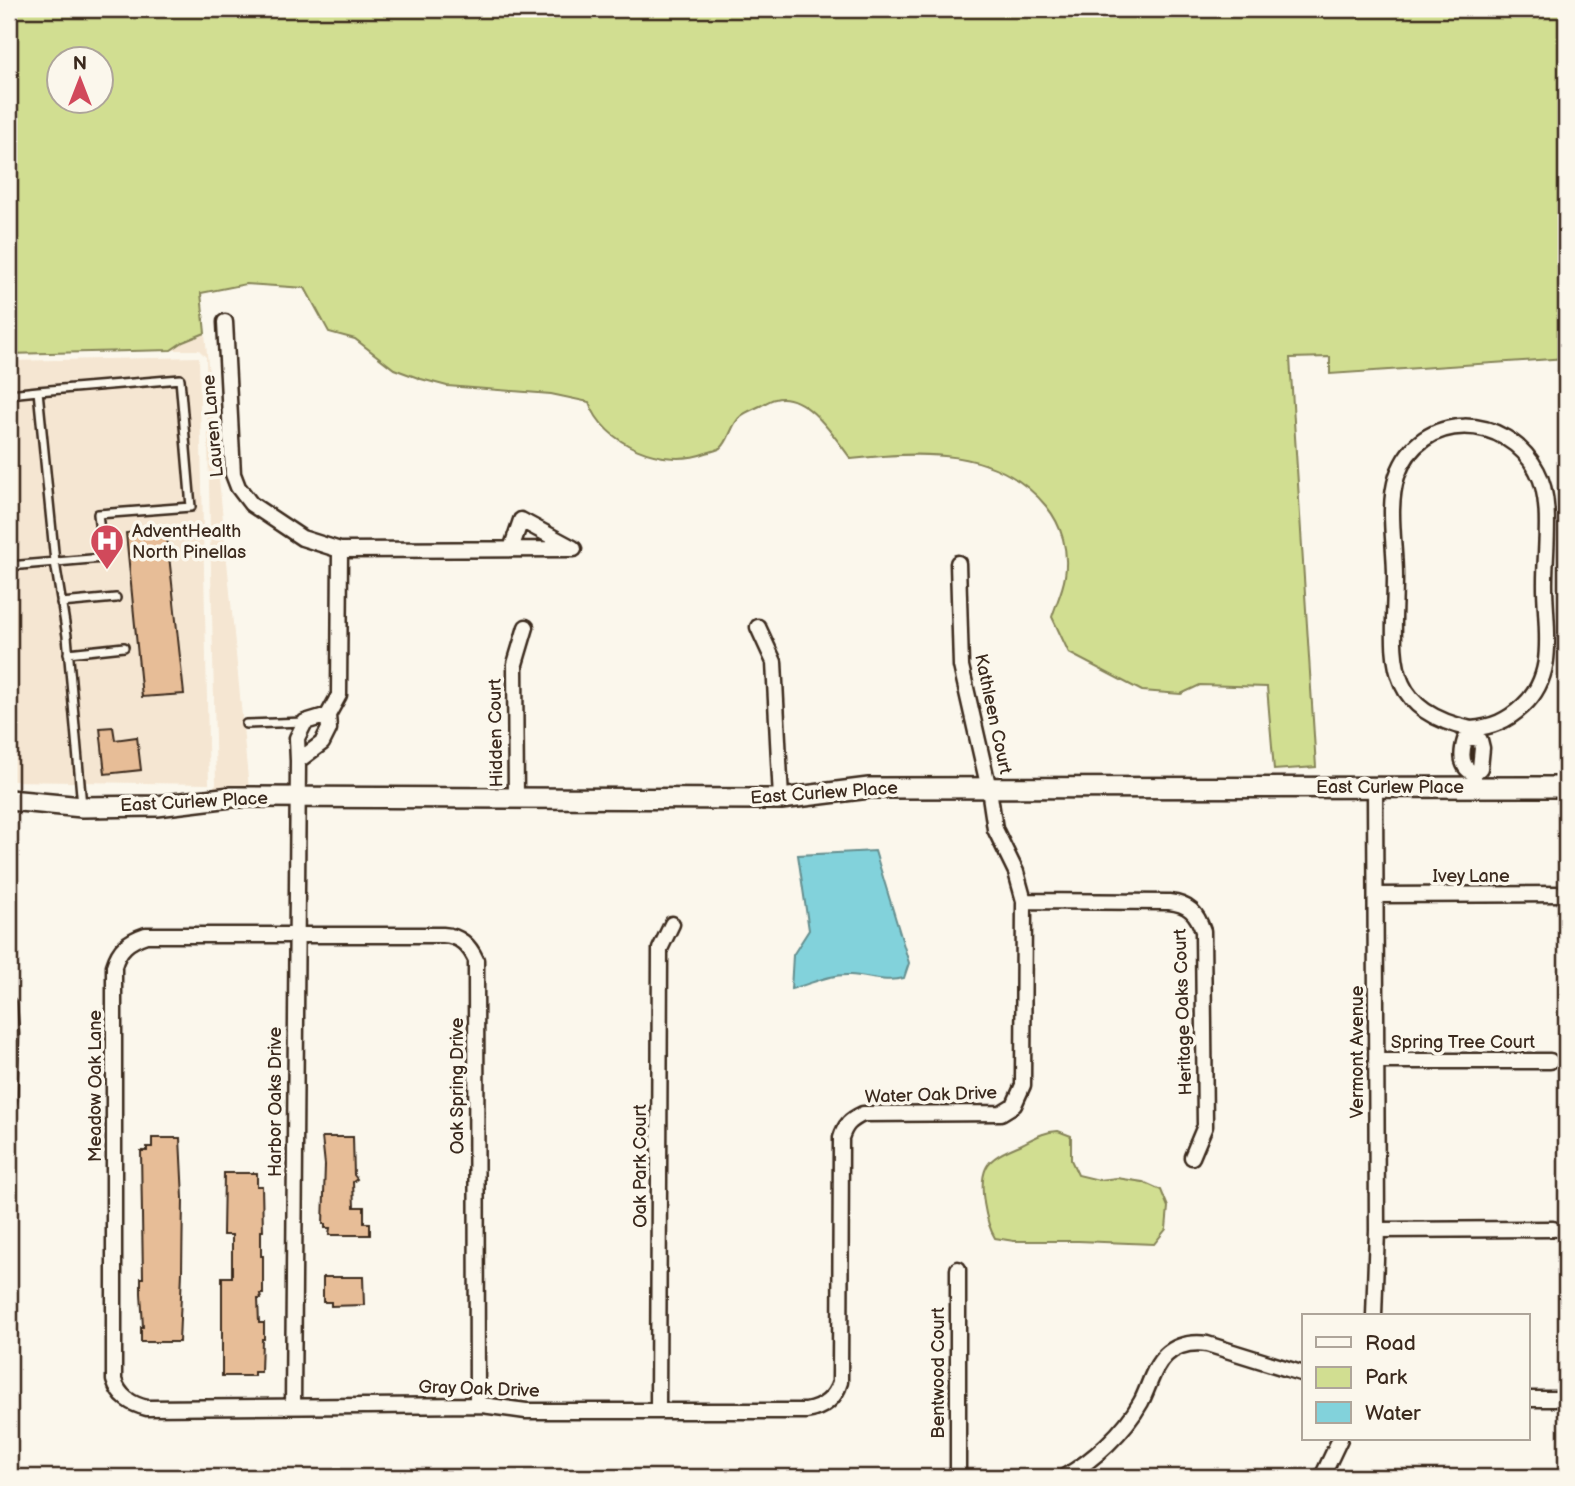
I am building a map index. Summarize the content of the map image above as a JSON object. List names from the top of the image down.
{
  "streets": {
    "street": [
      "Lauren Lane",
      "Kathleen Court",
      "Hidden Court",
      "East Curlew Place",
      "Ivey Lane",
      "Heritage Oaks Court",
      "Spring Tree Court",
      "Vermont Avenue",
      "Meadow Oak Lane",
      "Oak Spring Drive",
      "Water Oak Drive",
      "Harbor Oaks Drive",
      "Oak Park Court",
      "Bentwood Court",
      "Gray Oak Drive"
    ]
  },
  "crossings": [
    ["Kathleen Court", "East Curlew Place"],
    ["Kathleen Court", "Water Oak Drive"],
    ["Hidden Court", "East Curlew Place"],
    ["East Curlew Place", "Vermont Avenue"],
    ["East Curlew Place", "Water Oak Drive"],
    ["East Curlew Place", "Harbor Oaks Drive"],
    ["Ivey Lane", "Vermont Avenue"],
    ["Heritage Oaks Court", "Water Oak Drive"],
    ["Spring Tree Court", "Vermont Avenue"],
    ["Meadow Oak Lane", "Oak Spring Drive"],
    ["Meadow Oak Lane", "Harbor Oaks Drive"],
    ["Meadow Oak Lane", "Gray Oak Drive"],
    ["Oak Spring Drive", "Harbor Oaks Drive"],
    ["Oak Spring Drive", "Gray Oak Drive"],
    ["Water Oak Drive", "Gray Oak Drive"],
    ["Harbor Oaks Drive", "Gray Oak Drive"],
    ["Oak Park Court", "Gray Oak Drive"]
  ],
  "places": {
    "hospital": ["AdventHealth North Pinellas"]
  },
  "legend": ["Road", "Park", "Water"],
  "north": "top"
}
